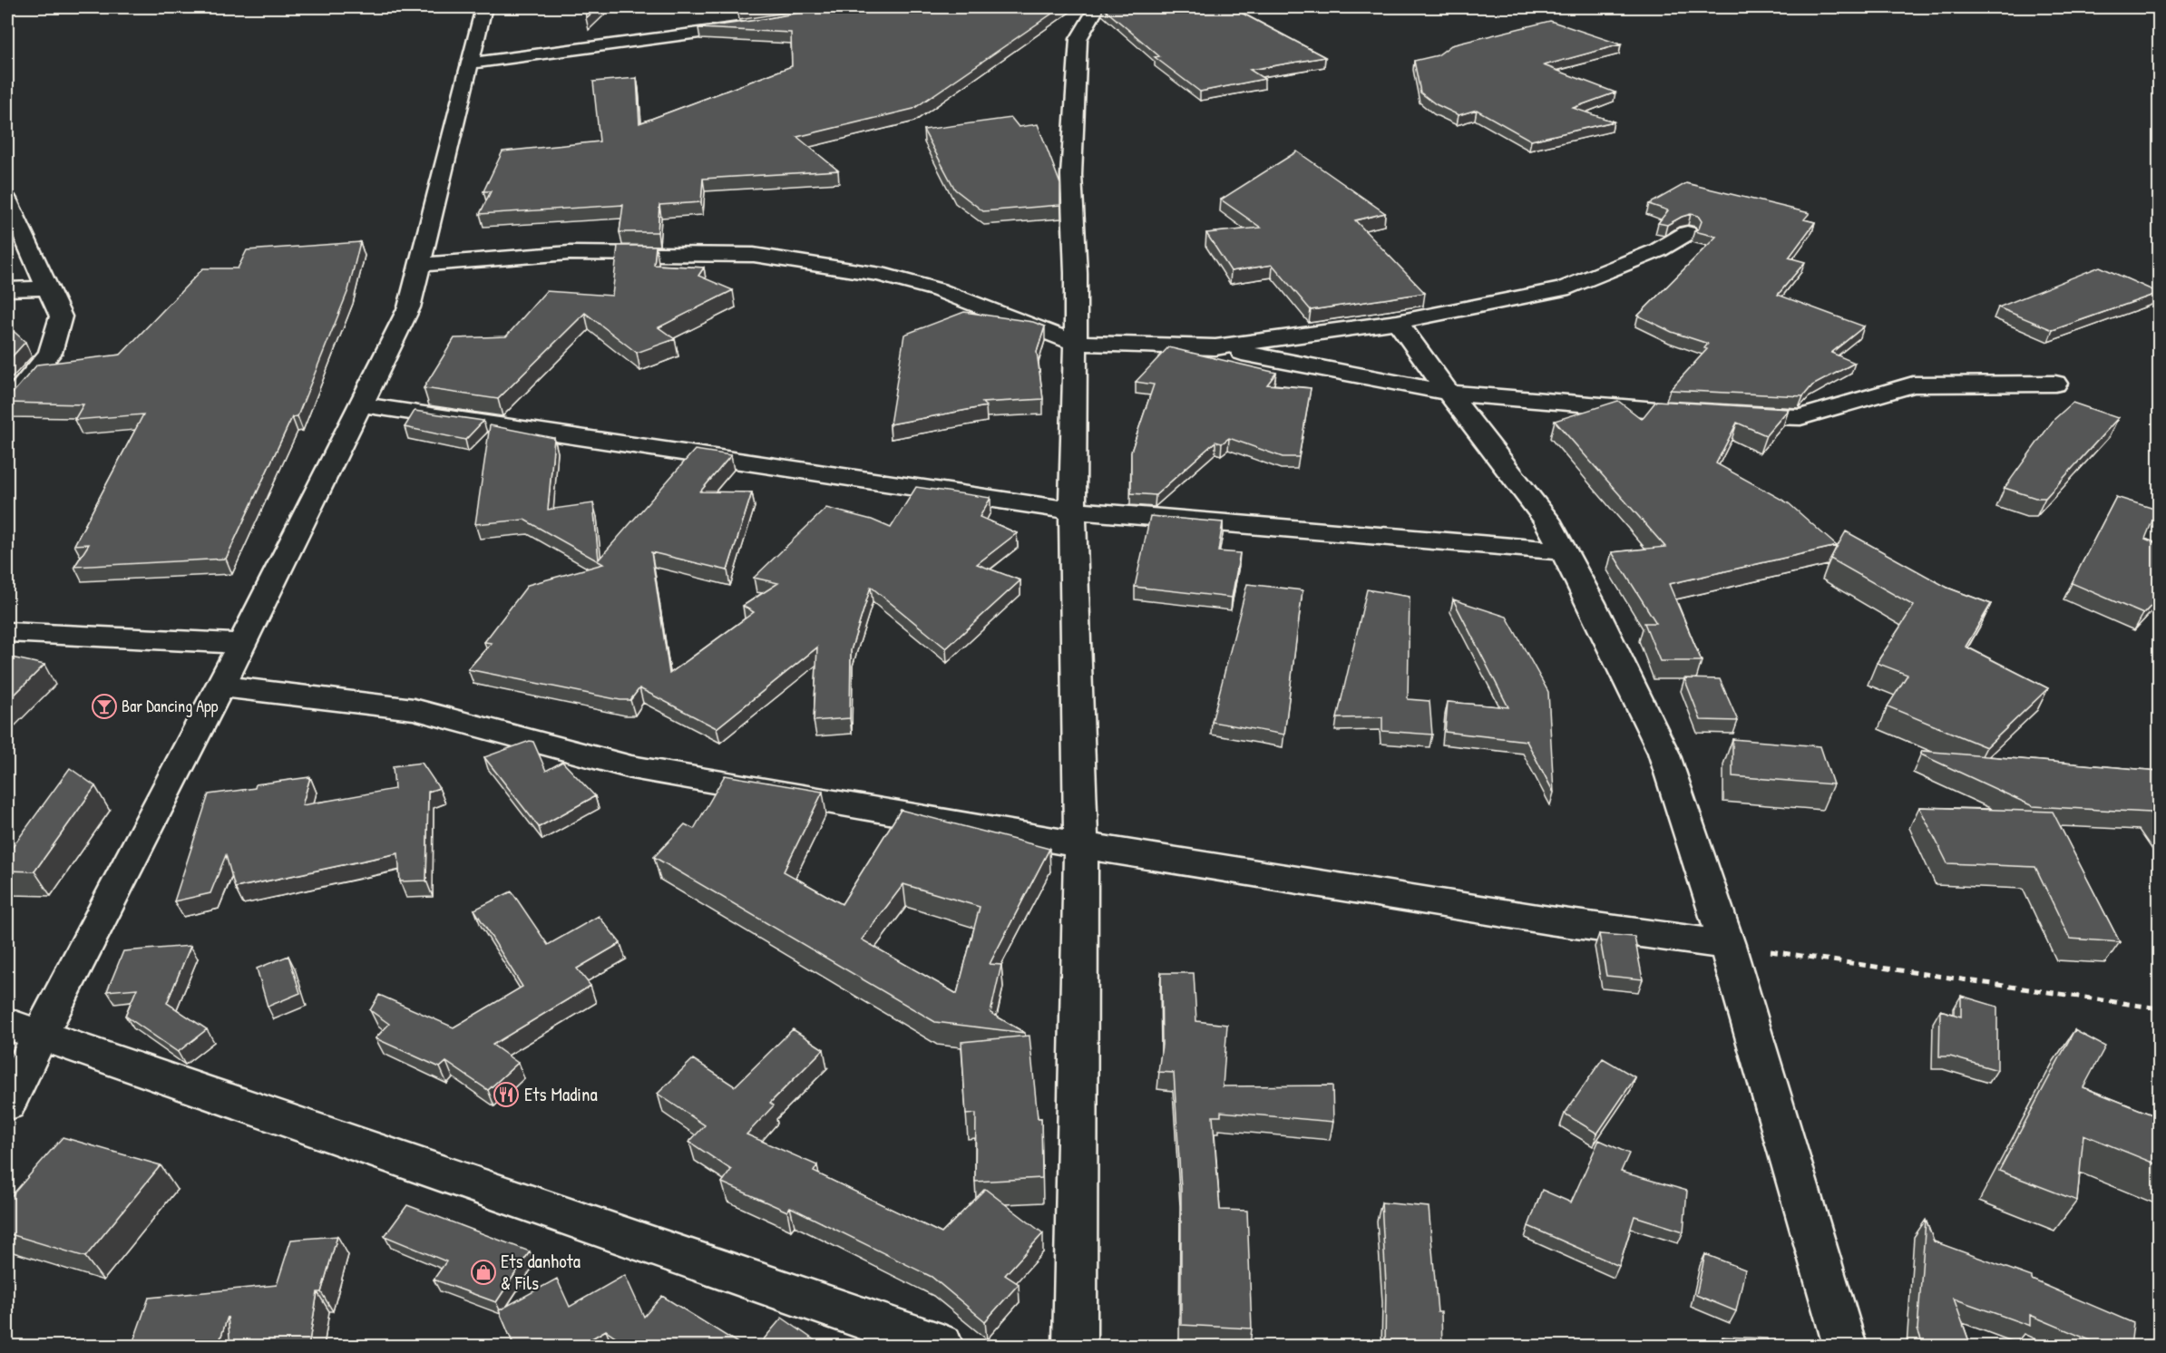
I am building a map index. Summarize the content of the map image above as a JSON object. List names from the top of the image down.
{
  "places": {
    "bar": ["Bar Dancing App"],
    "restaurant": ["Ets Madina"],
    "shop": ["Ets danhota & Fils"]
  }
}
